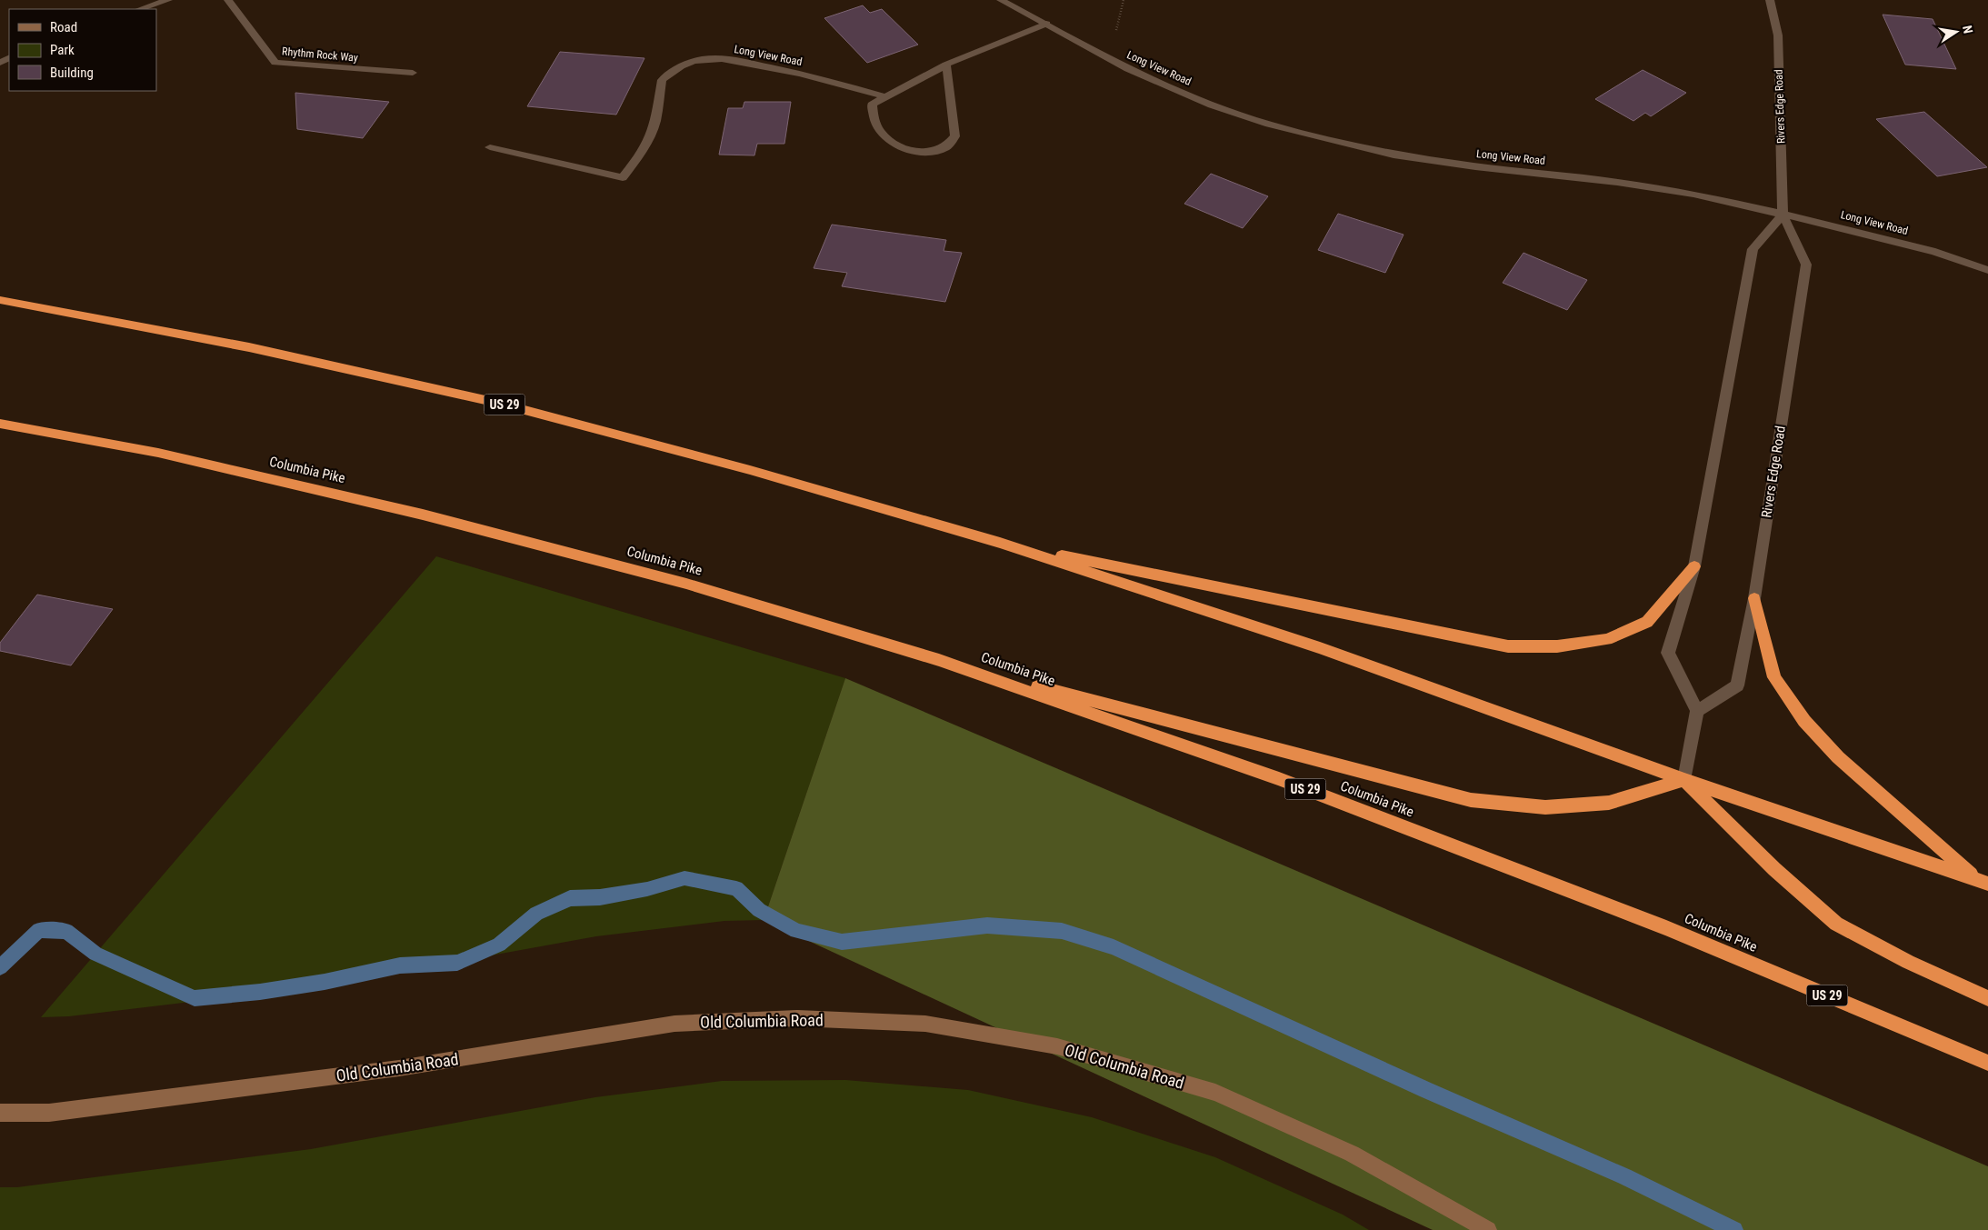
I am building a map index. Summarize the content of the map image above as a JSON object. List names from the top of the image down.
{
  "streets": {
    "highway": ["US 29", "Columbia Pike"],
    "street": [
      "Rhythm Rock Way",
      "Long View Road",
      "Rivers Edge Road",
      "Old Columbia Road"
    ]
  },
  "crossings": [
    ["Long View Road", "Rivers Edge Road"]
  ],
  "legend": ["Road", "Park", "Building"],
  "north": "right"
}
